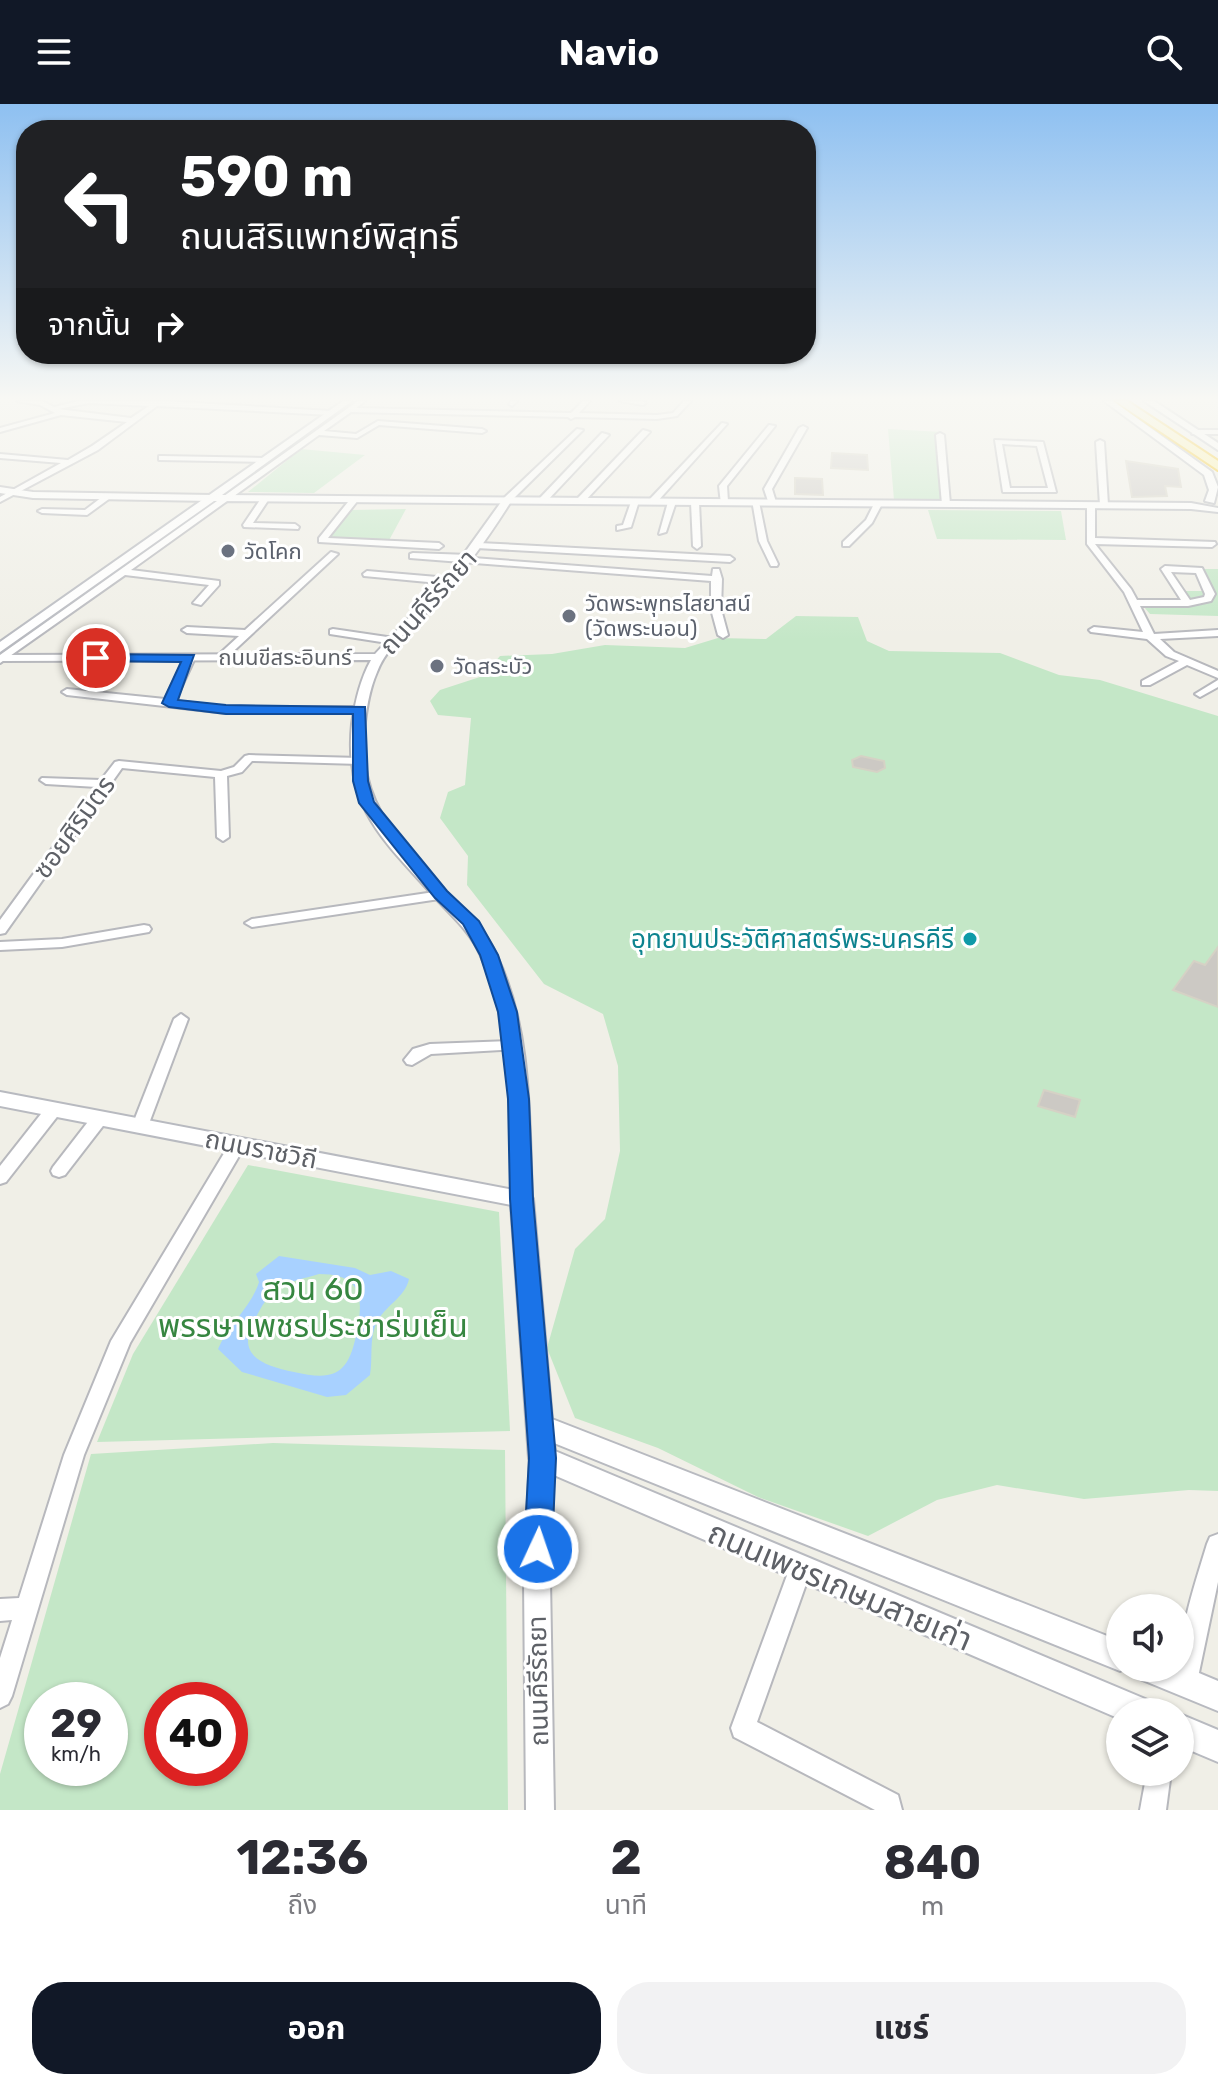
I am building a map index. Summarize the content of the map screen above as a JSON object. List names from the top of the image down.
{
  "streets": {
    "main road": ["ถนนคีรีรัถยา", "ถนนราชวิถี", "ถนนเพชรเกษมสายเก่า"],
    "street": ["ถนนขีสระอินทร์", "ซอยศิริมิตร"]
  },
  "crossings": [
    ["ถนนคีรีรัถยา", "ถนนขีสระอินทร์"],
    ["ถนนคีรีรัถยา", "ถนนราชวิถี"],
    ["ถนนคีรีรัถยา", "ถนนเพชรเกษมสายเก่า"]
  ],
  "parks": ["สวน 60 พรรษาเพชรประชาร่มเย็น"],
  "places": [
    "วัดโคก",
    "วัดพระพุทธไสยาสน์ (วัดพระนอน)",
    "วัดสระบัว",
    "อุทยานประวัติศาสตร์พระนครคีรี"
  ],
  "page": {
    "header": "Navio",
    "turn": ["590 m", "ถนนสิริแพทย์พิสุทธิ์"],
    "then": "จากนั้น",
    "speed": "29 km/h",
    "limit": "40",
    "eta": [
      "12:36",
      "ถึง",
      "2",
      "นาที",
      "840",
      "m"
    ],
    "buttons": ["ออก", "แชร์"]
  }
}
